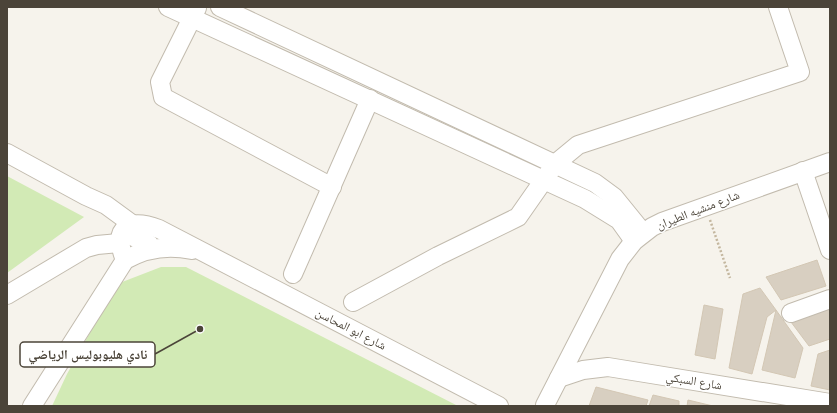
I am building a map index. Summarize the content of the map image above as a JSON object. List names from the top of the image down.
{
  "streets": {
    "street": ["شارع منشيه الطيران", "شارع ابو المحاسن", "شارع السبكي"]
  },
  "crossings": [
    ["شارع منشيه الطيران", "شارع السبكي"]
  ],
  "places": ["نادي هليوبوليس الرياضي"]
}
